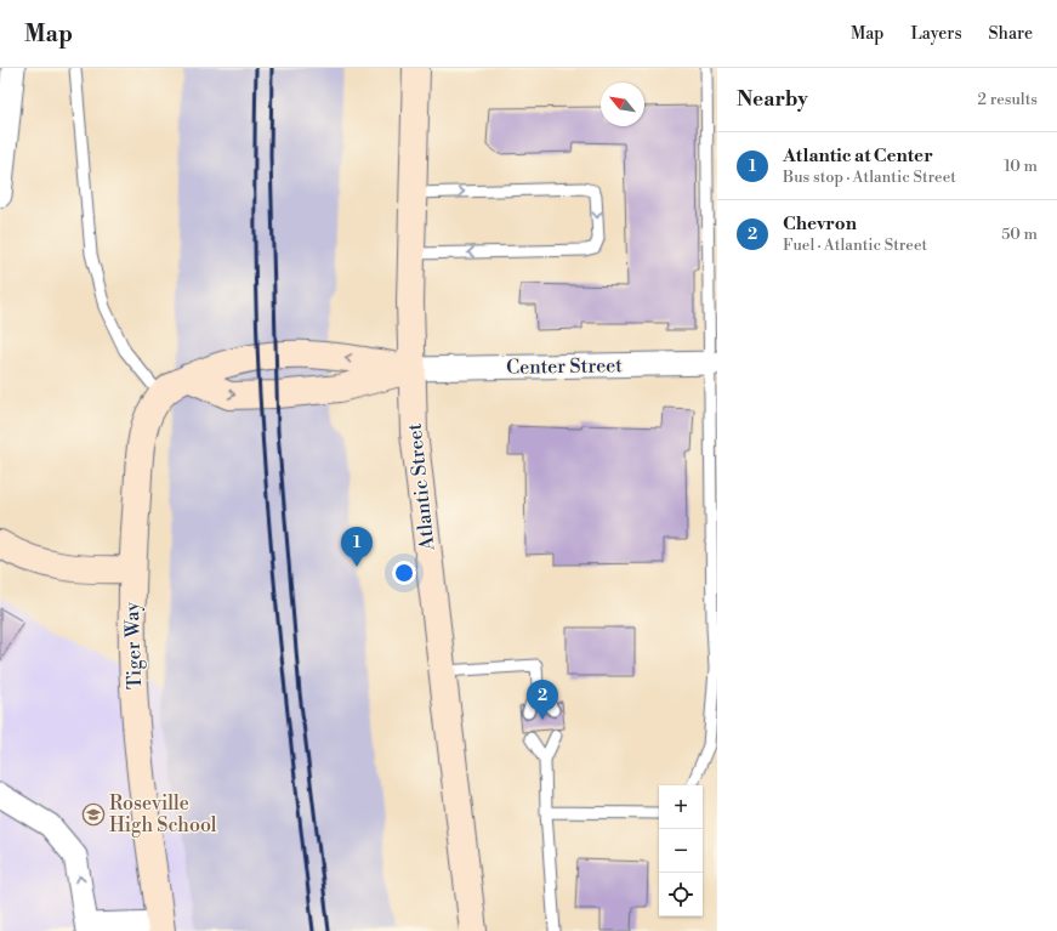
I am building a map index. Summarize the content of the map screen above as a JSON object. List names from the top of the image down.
{
  "streets": {
    "street": ["Center Street", "Atlantic Street", "Tiger Way"]
  },
  "crossings": [
    ["Center Street", "Atlantic Street"],
    ["Center Street", "Tiger Way"],
    ["Atlantic Street", "Tiger Way"]
  ],
  "places": {
    "school or university": ["Roseville High School"]
  },
  "north": "top left",
  "page": {
    "header": "Map",
    "nav": ["Map", "Layers", "Share"],
    "heading": ["Nearby", "2 results"],
    "list": [
      {
        "mark": "1",
        "name": "Atlantic at Center",
        "note": "Bus stop · Atlantic Street",
        "value": "10 m"
      },
      {
        "mark": "2",
        "name": "Chevron",
        "note": "Fuel · Atlantic Street",
        "value": "50 m"
      }
    ],
    "pins": ["1", "2"],
    "map_buttons": ["+", "−"]
  }
}
